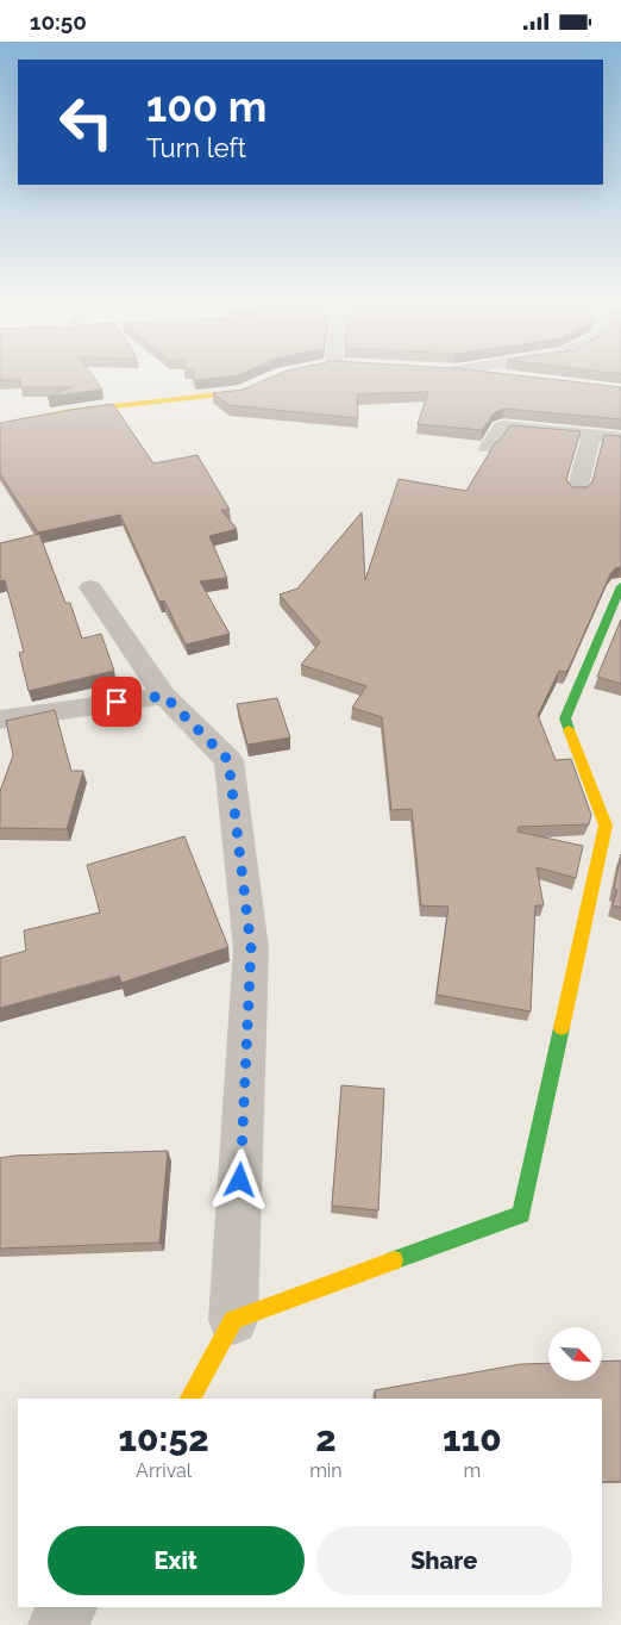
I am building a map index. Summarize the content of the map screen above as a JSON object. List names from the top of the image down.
{
  "north": "bottom right",
  "page": {
    "status": "10:50",
    "turn": ["100 m", "Turn left"],
    "eta": [
      "10:52",
      "Arrival",
      "2",
      "min",
      "110",
      "m"
    ],
    "buttons": ["Exit", "Share"]
  }
}
